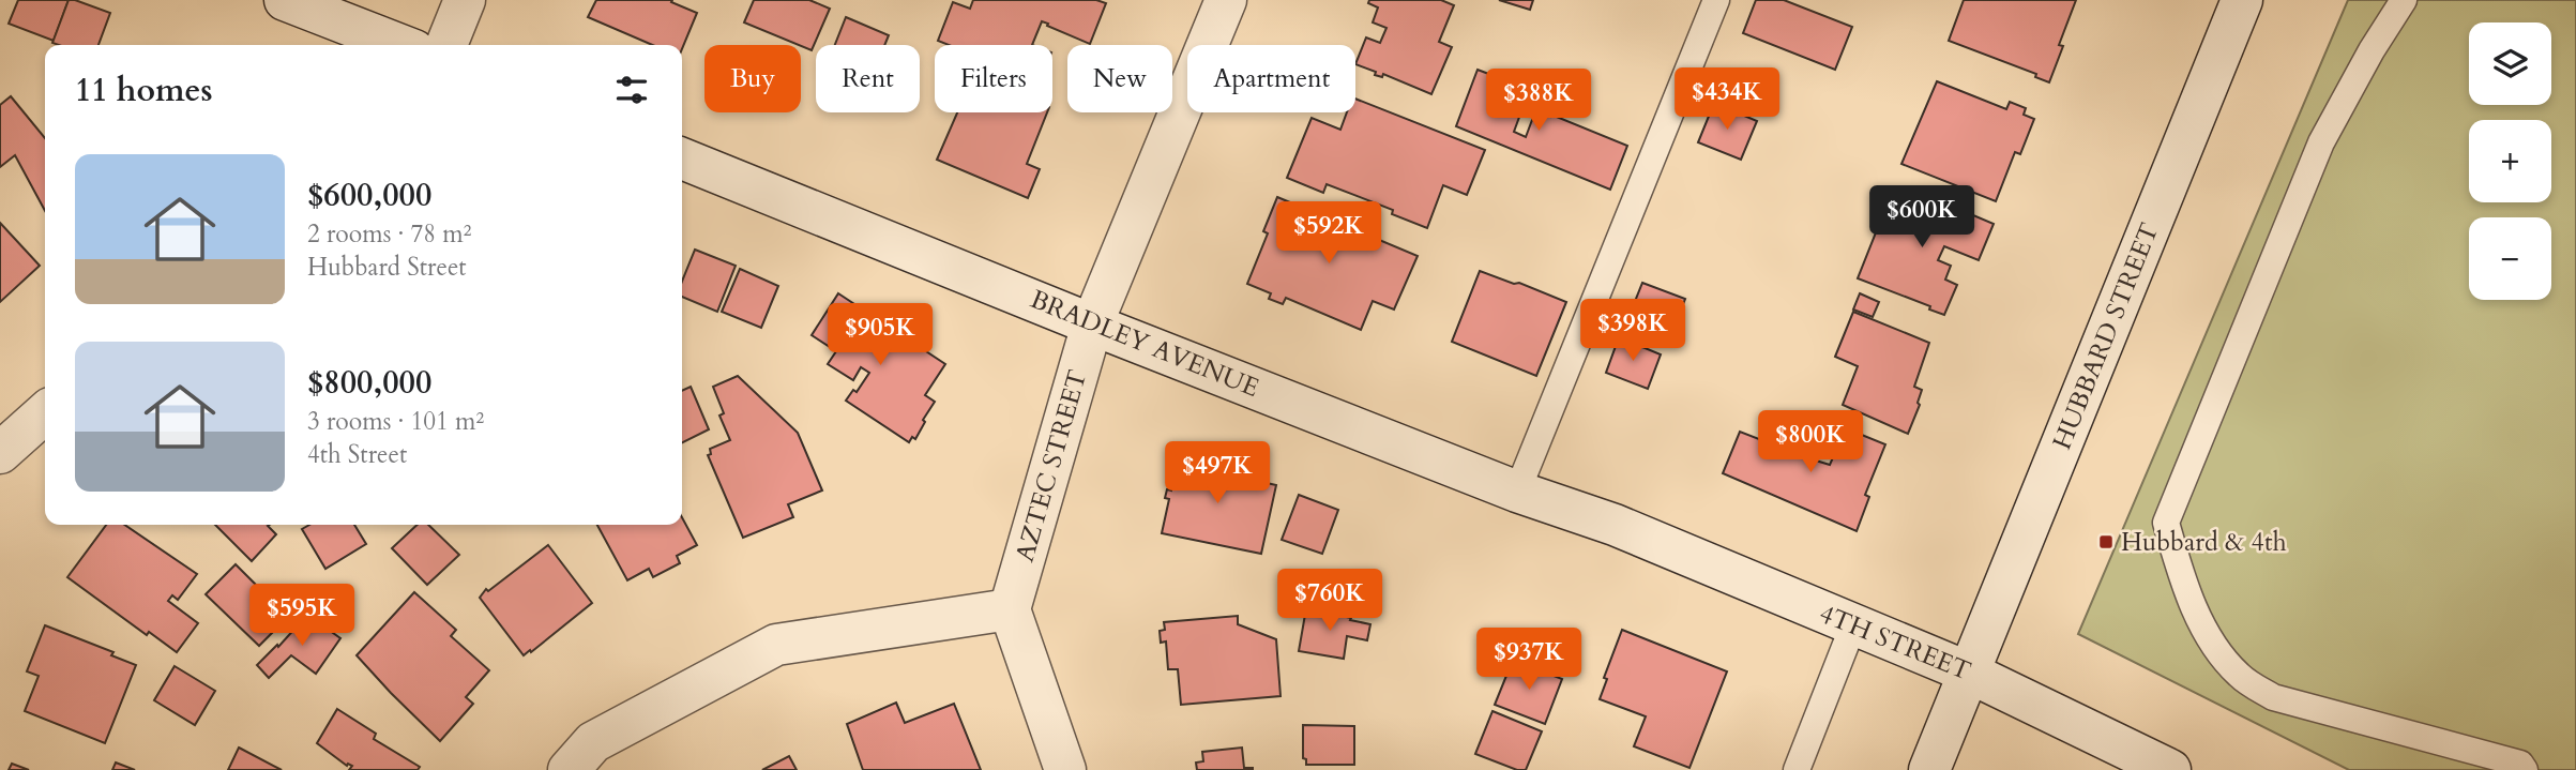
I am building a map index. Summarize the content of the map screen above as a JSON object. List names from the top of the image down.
{
  "streets": {
    "street": [
      "HUBBARD STREET",
      "BRADLEY AVENUE",
      "AZTEC STREET",
      "4TH STREET"
    ]
  },
  "crossings": [
    ["HUBBARD STREET", "4TH STREET"],
    ["BRADLEY AVENUE", "AZTEC STREET"],
    ["BRADLEY AVENUE", "4TH STREET"]
  ],
  "places": {
    "transit": ["Hubbard & 4th"]
  },
  "page": {
    "map_buttons": ["+", "−"],
    "chip": [
      "Buy",
      "Rent",
      "Filters",
      "New",
      "Apartment"
    ],
    "heading": "11 homes",
    "price": [
      "$434K",
      "$388K",
      "$600K",
      "$592K",
      "$398K",
      "$905K",
      "$800K",
      "$497K",
      "$760K",
      "$595K",
      "$937K"
    ],
    "list": [
      {
        "name": "$600,000",
        "note": "2 rooms · 78 m² · Hubbard Street"
      },
      {
        "name": "$800,000",
        "note": "3 rooms · 101 m² · 4th Street"
      }
    ]
  }
}
